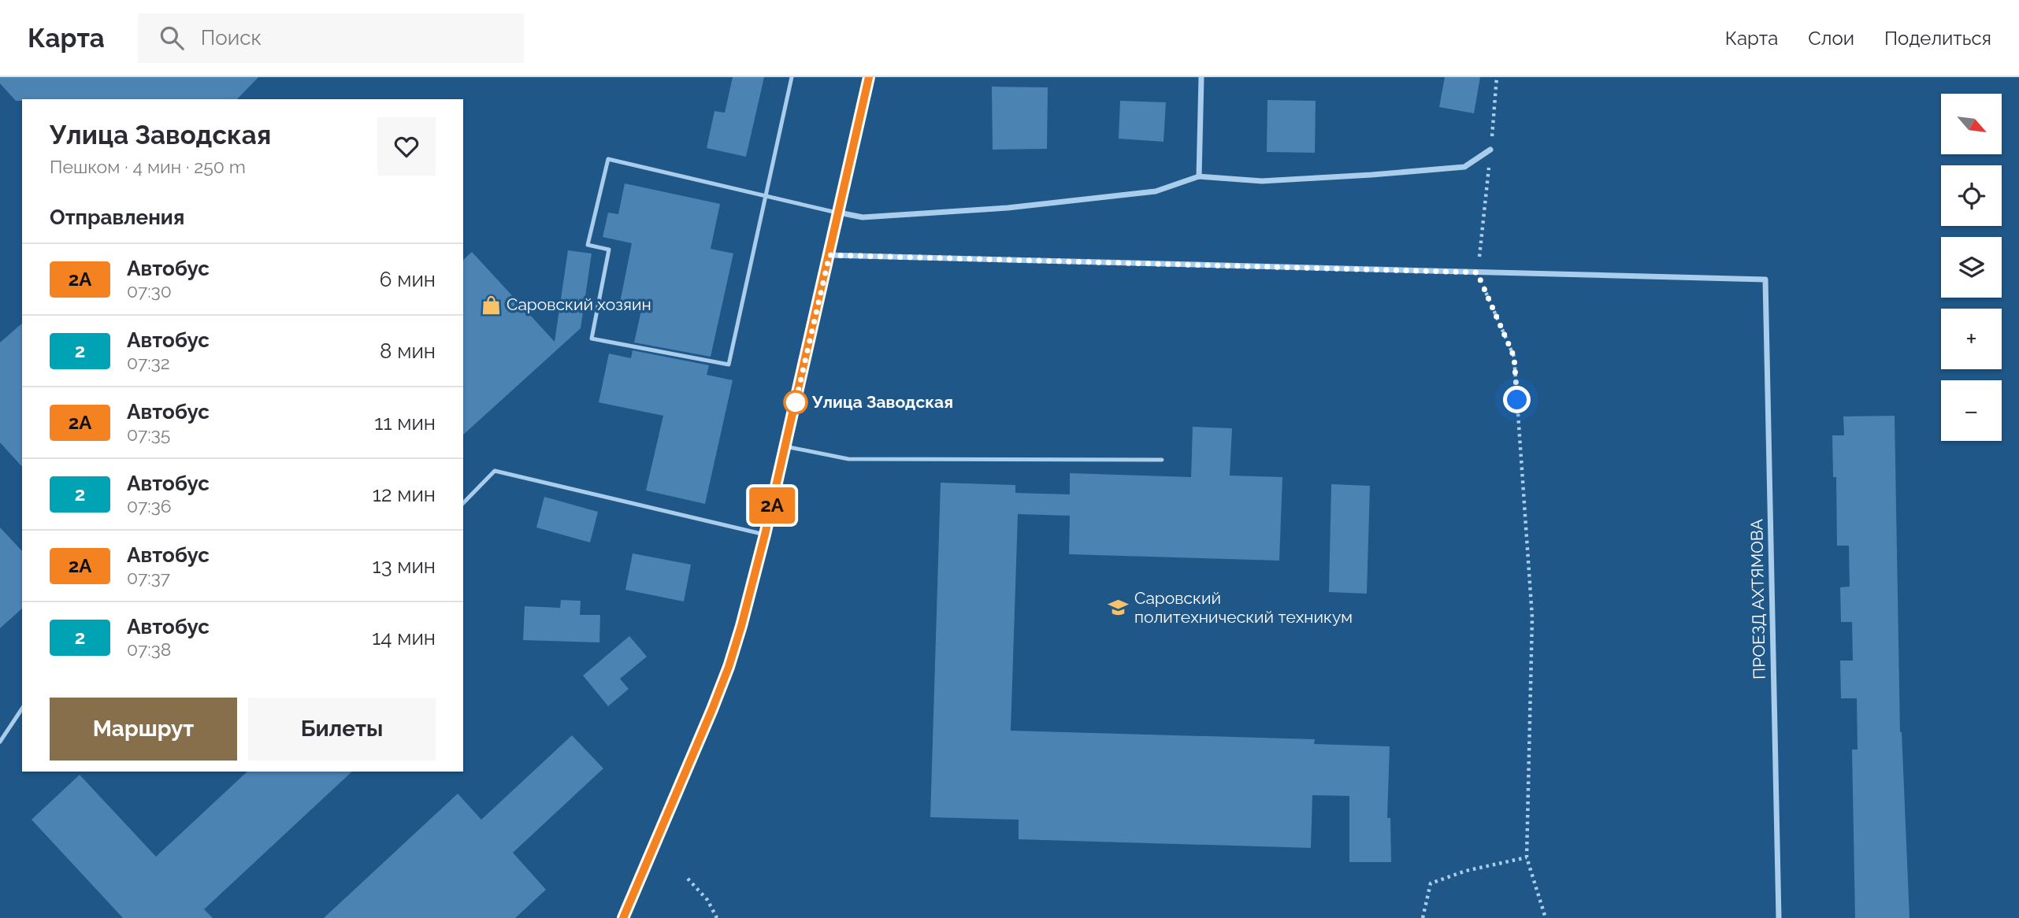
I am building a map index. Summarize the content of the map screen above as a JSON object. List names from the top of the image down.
{
  "streets": {
    "street": ["ПРОЕЗД АХТЯМОВА"]
  },
  "places": {
    "shop": ["Саровский хозяин"],
    "other": ["Улица Заводская"],
    "school or university": ["Саровский политехнический техникум"]
  },
  "lines": ["bus line 2А"],
  "north": "bottom right",
  "page": {
    "header": "Карта",
    "search": "Поиск",
    "nav": ["Карта", "Слои", "Поделиться"],
    "on_map": "2А",
    "map_buttons": ["+", "−"],
    "heading": [
      ["Улица Заводская", "Пешком · 4 мин · 250 m"],
      "Отправления"
    ],
    "list": [
      {
        "mark": "2А",
        "name": "Автобус",
        "note": "07:30",
        "value": "6 мин"
      },
      {
        "mark": "2",
        "name": "Автобус",
        "note": "07:32",
        "value": "8 мин"
      },
      {
        "mark": "2А",
        "name": "Автобус",
        "note": "07:35",
        "value": "11 мин"
      },
      {
        "mark": "2",
        "name": "Автобус",
        "note": "07:36",
        "value": "12 мин"
      },
      {
        "mark": "2А",
        "name": "Автобус",
        "note": "07:37",
        "value": "13 мин"
      },
      {
        "mark": "2",
        "name": "Автобус",
        "note": "07:38",
        "value": "14 мин"
      }
    ],
    "buttons": ["Маршрут", "Билеты"]
  }
}
